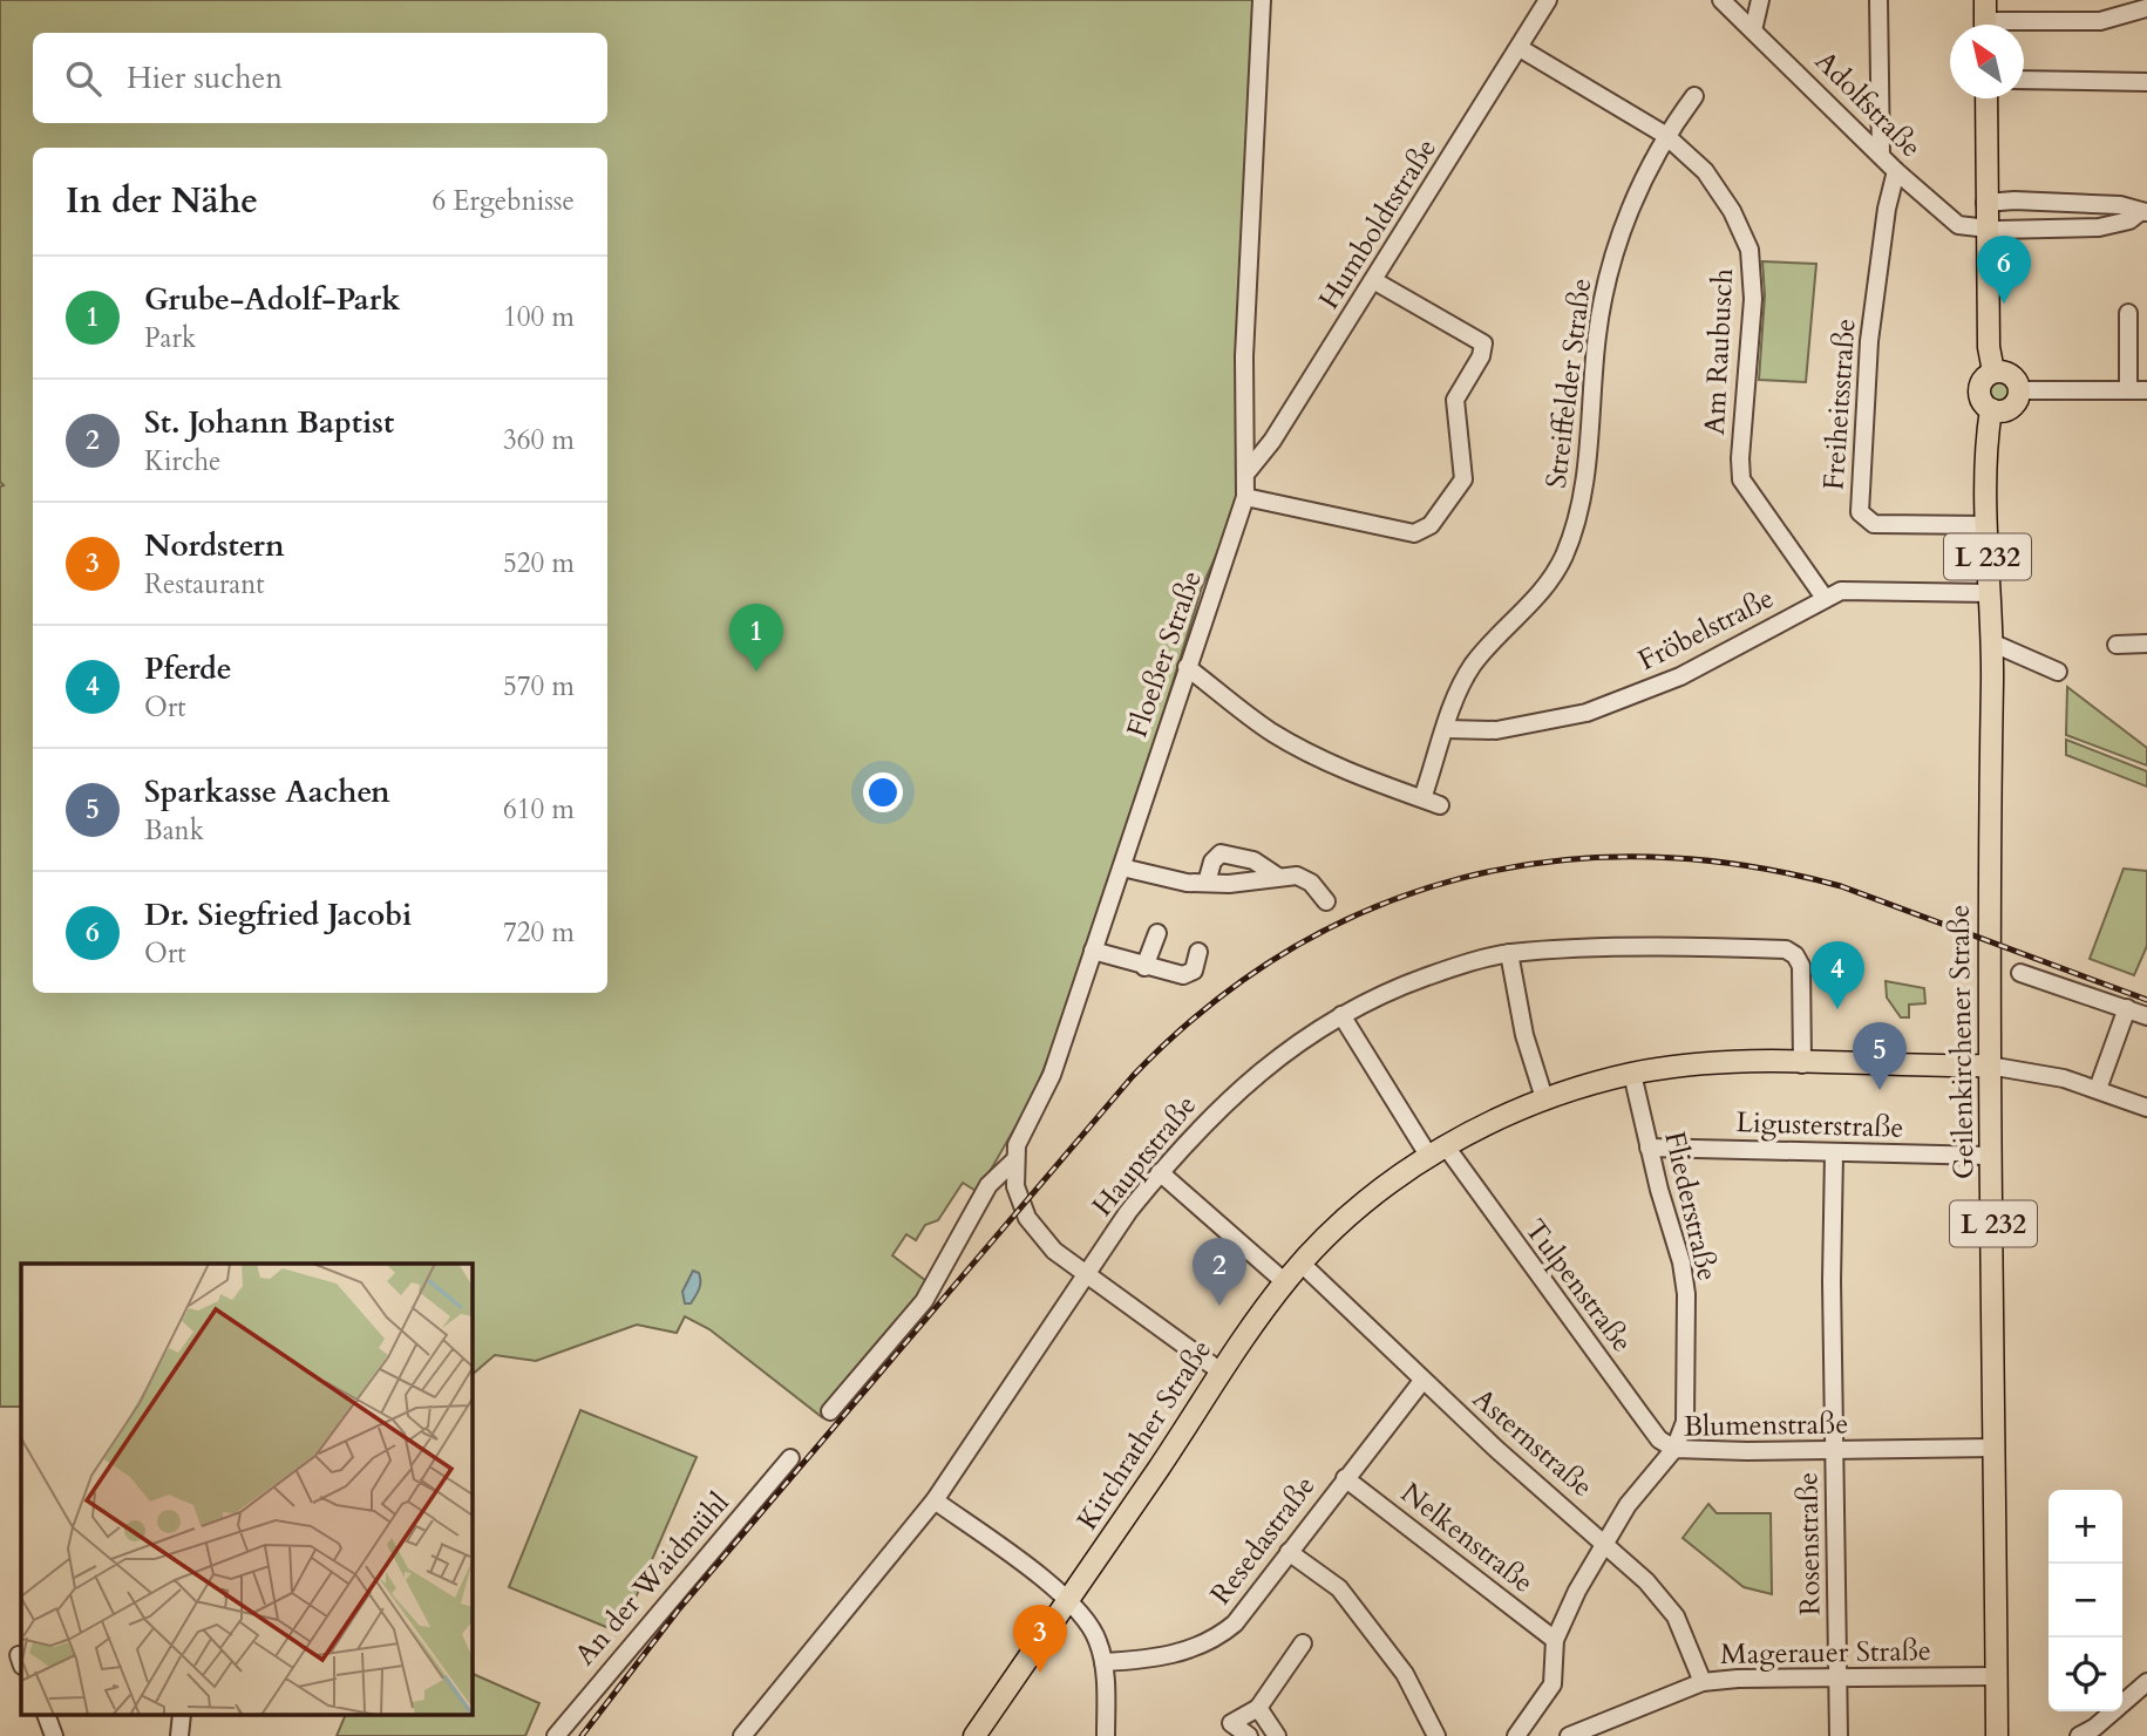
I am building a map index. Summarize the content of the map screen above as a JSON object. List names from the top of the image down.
{
  "streets": {
    "main road": ["L 232", "Geilenkirchener Straße", "Kirchrather Straße"],
    "street": [
      "Adolfstraße",
      "Humboldtstraße",
      "Am Raubusch",
      "Streiffelder Straße",
      "Freiheitsstraße",
      "Fröbelstraße",
      "Floeßer Straße",
      "Ligusterstraße",
      "Hauptstraße",
      "Fliederstraße",
      "Tulpenstraße",
      "Blumenstraße",
      "Asternstraße",
      "Nelkenstraße",
      "Resedastraße",
      "Rosenstraße",
      "An der Waidmühl",
      "Magerauer Straße"
    ]
  },
  "crossings": [
    ["Adolfstraße", "Freiheitsstraße"],
    ["Adolfstraße", "L 232"],
    ["Humboldtstraße", "Am Raubusch"],
    ["Humboldtstraße", "Floeßer Straße"],
    ["Am Raubusch", "Streiffelder Straße"],
    ["Am Raubusch", "Fröbelstraße"],
    ["Streiffelder Straße", "Fröbelstraße"],
    ["Freiheitsstraße", "Geilenkirchener Straße"],
    ["L 232", "Geilenkirchener Straße"],
    ["Fröbelstraße", "Geilenkirchener Straße"],
    ["Floeßer Straße", "Hauptstraße"],
    ["Floeßer Straße", "Kirchrather Straße"],
    ["Geilenkirchener Straße", "Ligusterstraße"],
    ["Geilenkirchener Straße", "Blumenstraße"],
    ["Geilenkirchener Straße", "Kirchrather Straße"],
    ["Geilenkirchener Straße", "Magerauer Straße"],
    ["Ligusterstraße", "Fliederstraße"],
    ["Ligusterstraße", "Rosenstraße"],
    ["Hauptstraße", "Tulpenstraße"],
    ["Hauptstraße", "Kirchrather Straße"],
    ["Fliederstraße", "Tulpenstraße"],
    ["Fliederstraße", "Blumenstraße"],
    ["Fliederstraße", "Kirchrather Straße"],
    ["Tulpenstraße", "Blumenstraße"],
    ["Tulpenstraße", "Kirchrather Straße"],
    ["Blumenstraße", "Asternstraße"],
    ["Blumenstraße", "Nelkenstraße"],
    ["Blumenstraße", "Rosenstraße"],
    ["Kirchrather Straße", "Asternstraße"],
    ["Asternstraße", "Resedastraße"],
    ["Asternstraße", "Magerauer Straße"],
    ["Nelkenstraße", "Resedastraße"],
    ["Rosenstraße", "Magerauer Straße"]
  ],
  "north": "top left",
  "page": {
    "search": "Hier suchen",
    "heading": ["In der Nähe", "6 Ergebnisse"],
    "pins": [
      "6",
      "1",
      "4",
      "5",
      "2",
      "3"
    ],
    "list": [
      {
        "mark": "1",
        "name": "Grube-Adolf-Park",
        "note": "Park",
        "value": "100 m"
      },
      {
        "mark": "2",
        "name": "St. Johann Baptist",
        "note": "Kirche",
        "value": "360 m"
      },
      {
        "mark": "3",
        "name": "Nordstern",
        "note": "Restaurant",
        "value": "520 m"
      },
      {
        "mark": "4",
        "name": "Pferde",
        "note": "Ort",
        "value": "570 m"
      },
      {
        "mark": "5",
        "name": "Sparkasse Aachen",
        "note": "Bank",
        "value": "610 m"
      },
      {
        "mark": "6",
        "name": "Dr. Siegfried Jacobi",
        "note": "Ort",
        "value": "720 m"
      }
    ],
    "map_buttons": ["+", "−"]
  }
}
